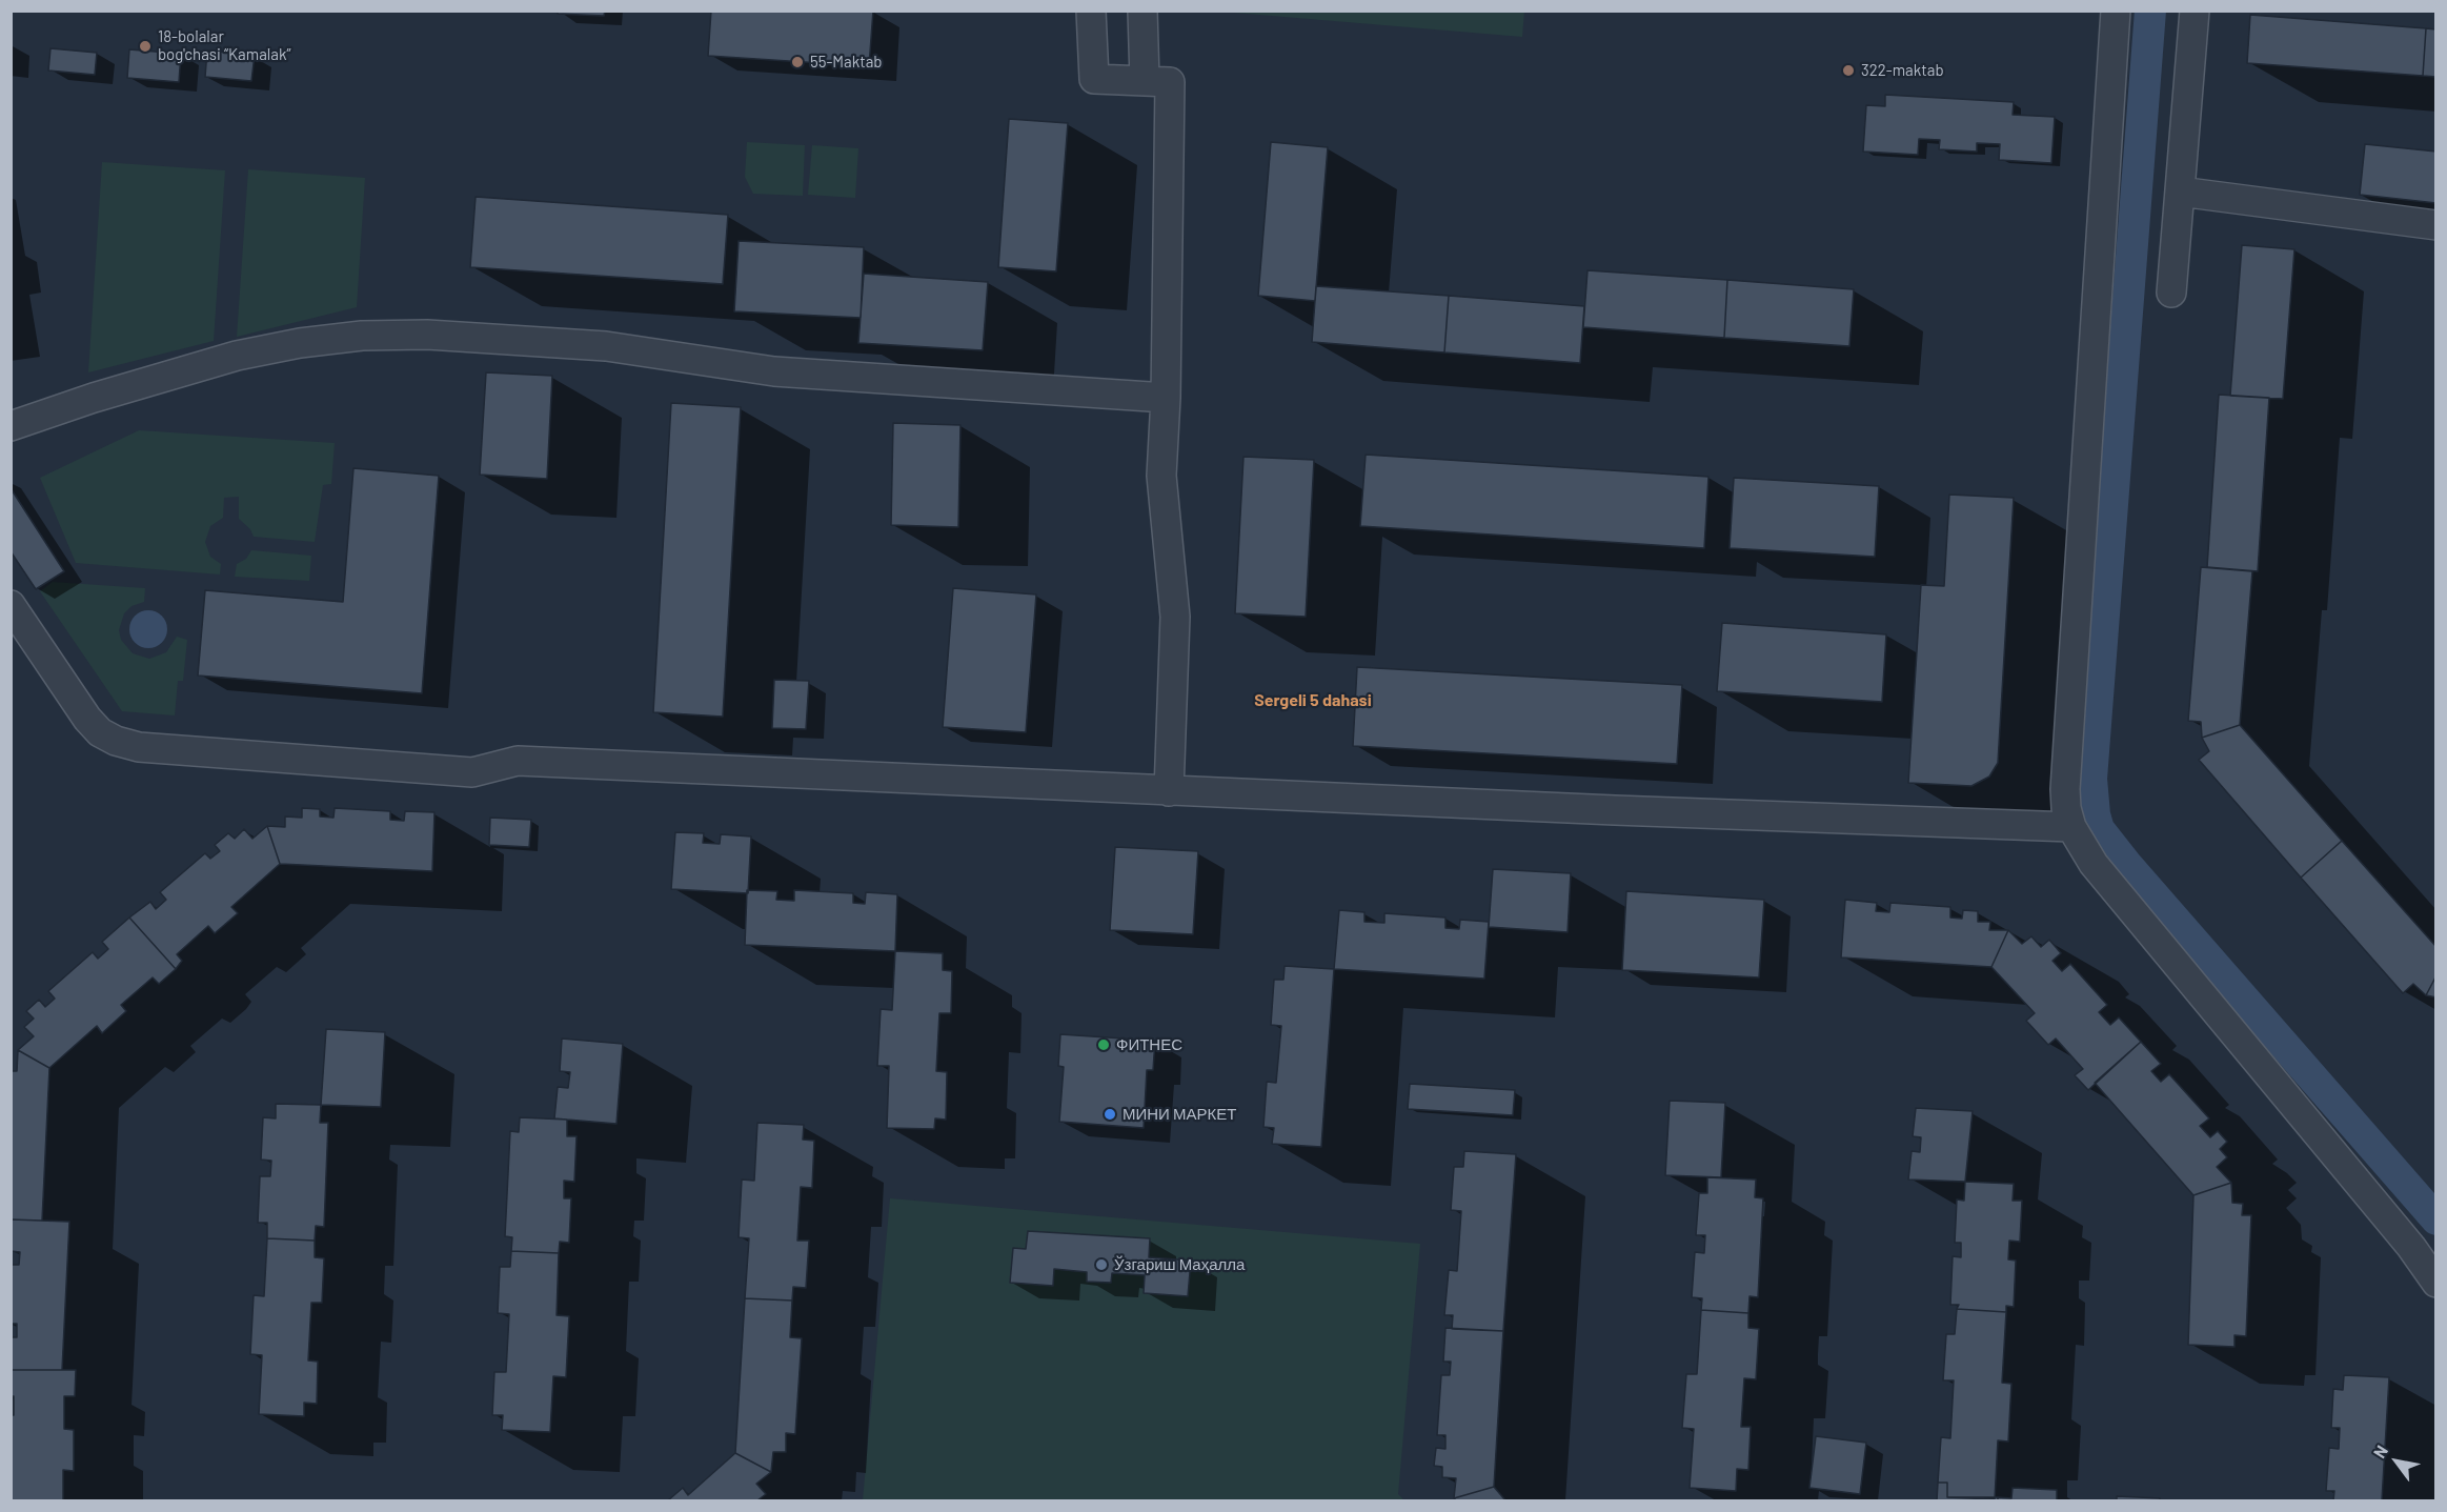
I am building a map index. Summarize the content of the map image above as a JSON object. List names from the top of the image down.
{
  "districts": ["Sergeli 5 dahasi"],
  "places": [
    "18-bolalar bog'chasi “Kamalak”",
    "55-Maktab",
    "322-maktab",
    "ФИТНЕС",
    "МИНИ МАРКЕТ",
    "Ўзгариш Маҳалла"
  ],
  "north": "top left"
}
